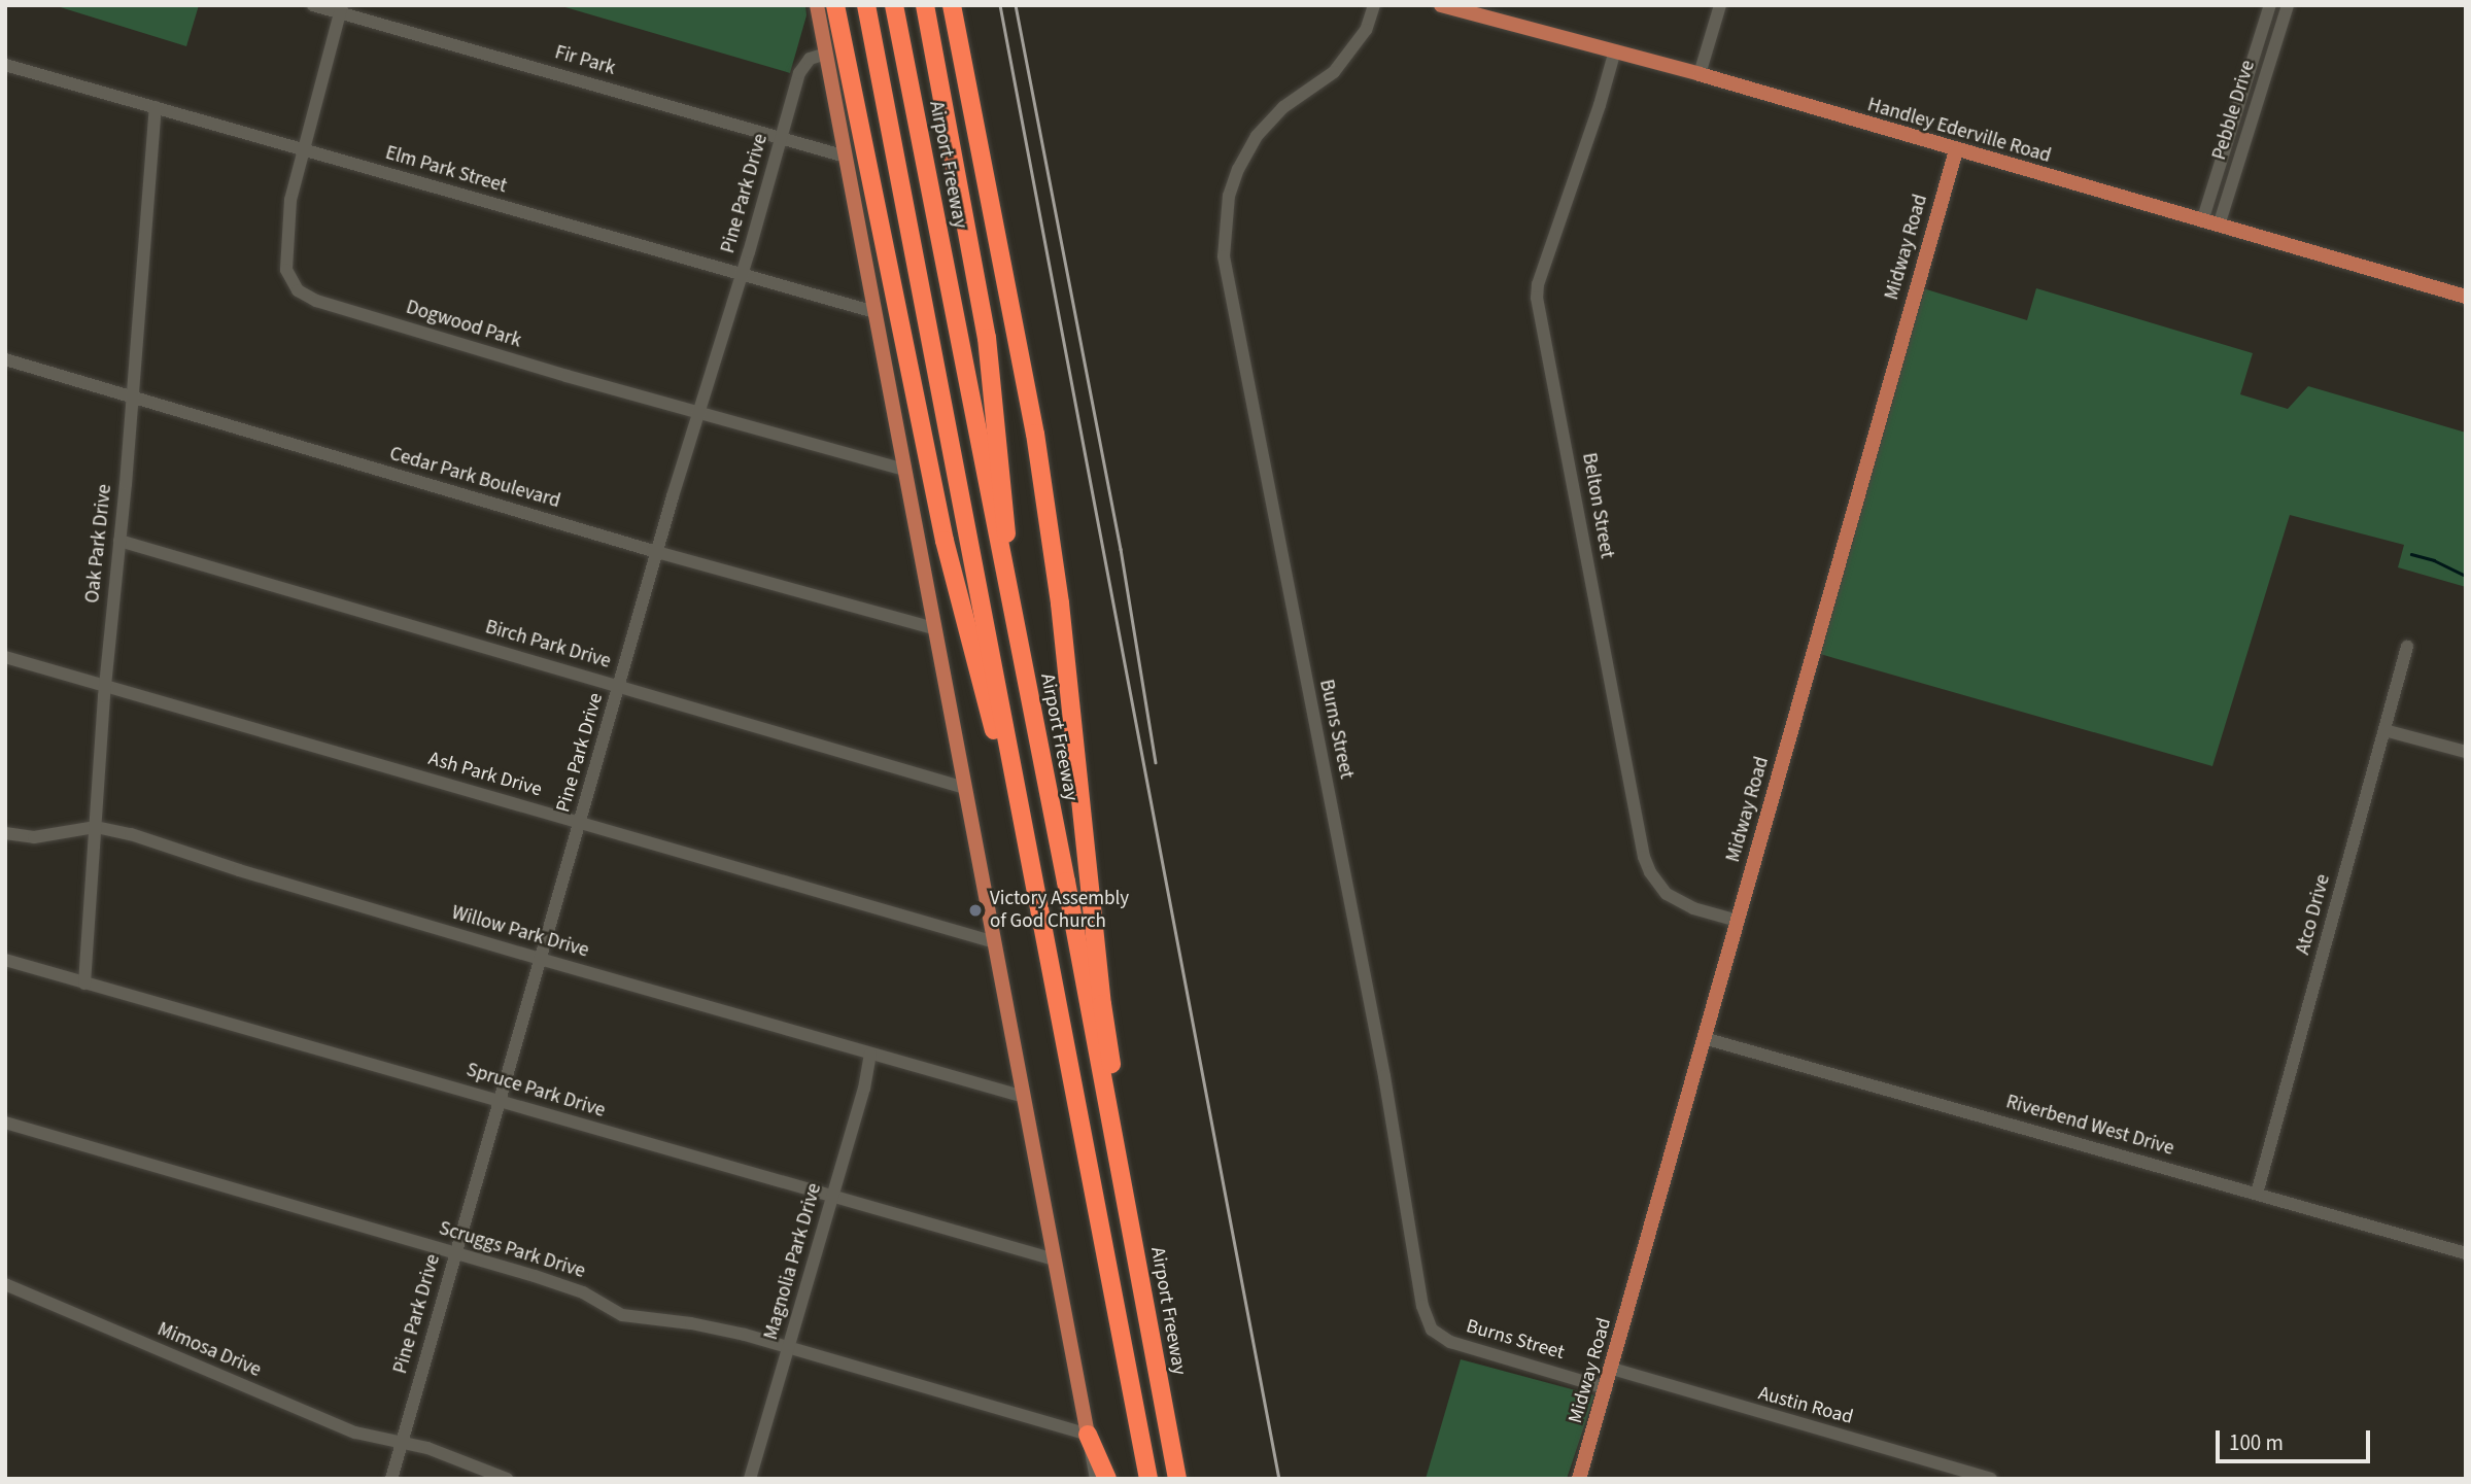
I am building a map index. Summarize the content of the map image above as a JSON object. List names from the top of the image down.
{
  "streets": {
    "highway": ["Airport Freeway"],
    "main road": ["Handley Ederville Road", "Midway Road"],
    "street": [
      "Fir Park",
      "Pebble Drive",
      "Elm Park Street",
      "Pine Park Drive",
      "Dogwood Park",
      "Cedar Park Boulevard",
      "Belton Street",
      "Oak Park Drive",
      "Birch Park Drive",
      "Burns Street",
      "Ash Park Drive",
      "Atco Drive",
      "Willow Park Drive",
      "Spruce Park Drive",
      "Riverbend West Drive",
      "Scruggs Park Drive",
      "Magnolia Park Drive",
      "Mimosa Drive",
      "Austin Road"
    ]
  },
  "crossings": [
    ["Fir Park", "Pine Park Drive"],
    ["Fir Park", "Dogwood Park"],
    ["Pebble Drive", "Handley Ederville Road"],
    ["Handley Ederville Road", "Midway Road"],
    ["Handley Ederville Road", "Belton Street"],
    ["Elm Park Street", "Pine Park Drive"],
    ["Elm Park Street", "Dogwood Park"],
    ["Elm Park Street", "Oak Park Drive"],
    ["Pine Park Drive", "Dogwood Park"],
    ["Pine Park Drive", "Cedar Park Boulevard"],
    ["Pine Park Drive", "Birch Park Drive"],
    ["Pine Park Drive", "Ash Park Drive"],
    ["Pine Park Drive", "Willow Park Drive"],
    ["Pine Park Drive", "Spruce Park Drive"],
    ["Pine Park Drive", "Scruggs Park Drive"],
    ["Pine Park Drive", "Mimosa Drive"],
    ["Midway Road", "Belton Street"],
    ["Midway Road", "Burns Street"],
    ["Midway Road", "Riverbend West Drive"],
    ["Midway Road", "Austin Road"],
    ["Cedar Park Boulevard", "Oak Park Drive"],
    ["Oak Park Drive", "Birch Park Drive"],
    ["Oak Park Drive", "Ash Park Drive"],
    ["Oak Park Drive", "Willow Park Drive"],
    ["Oak Park Drive", "Spruce Park Drive"],
    ["Atco Drive", "Riverbend West Drive"],
    ["Willow Park Drive", "Magnolia Park Drive"],
    ["Spruce Park Drive", "Magnolia Park Drive"],
    ["Scruggs Park Drive", "Magnolia Park Drive"]
  ],
  "places": ["Victory Assembly of God Church"],
  "scale_bar": "100 m"
}
